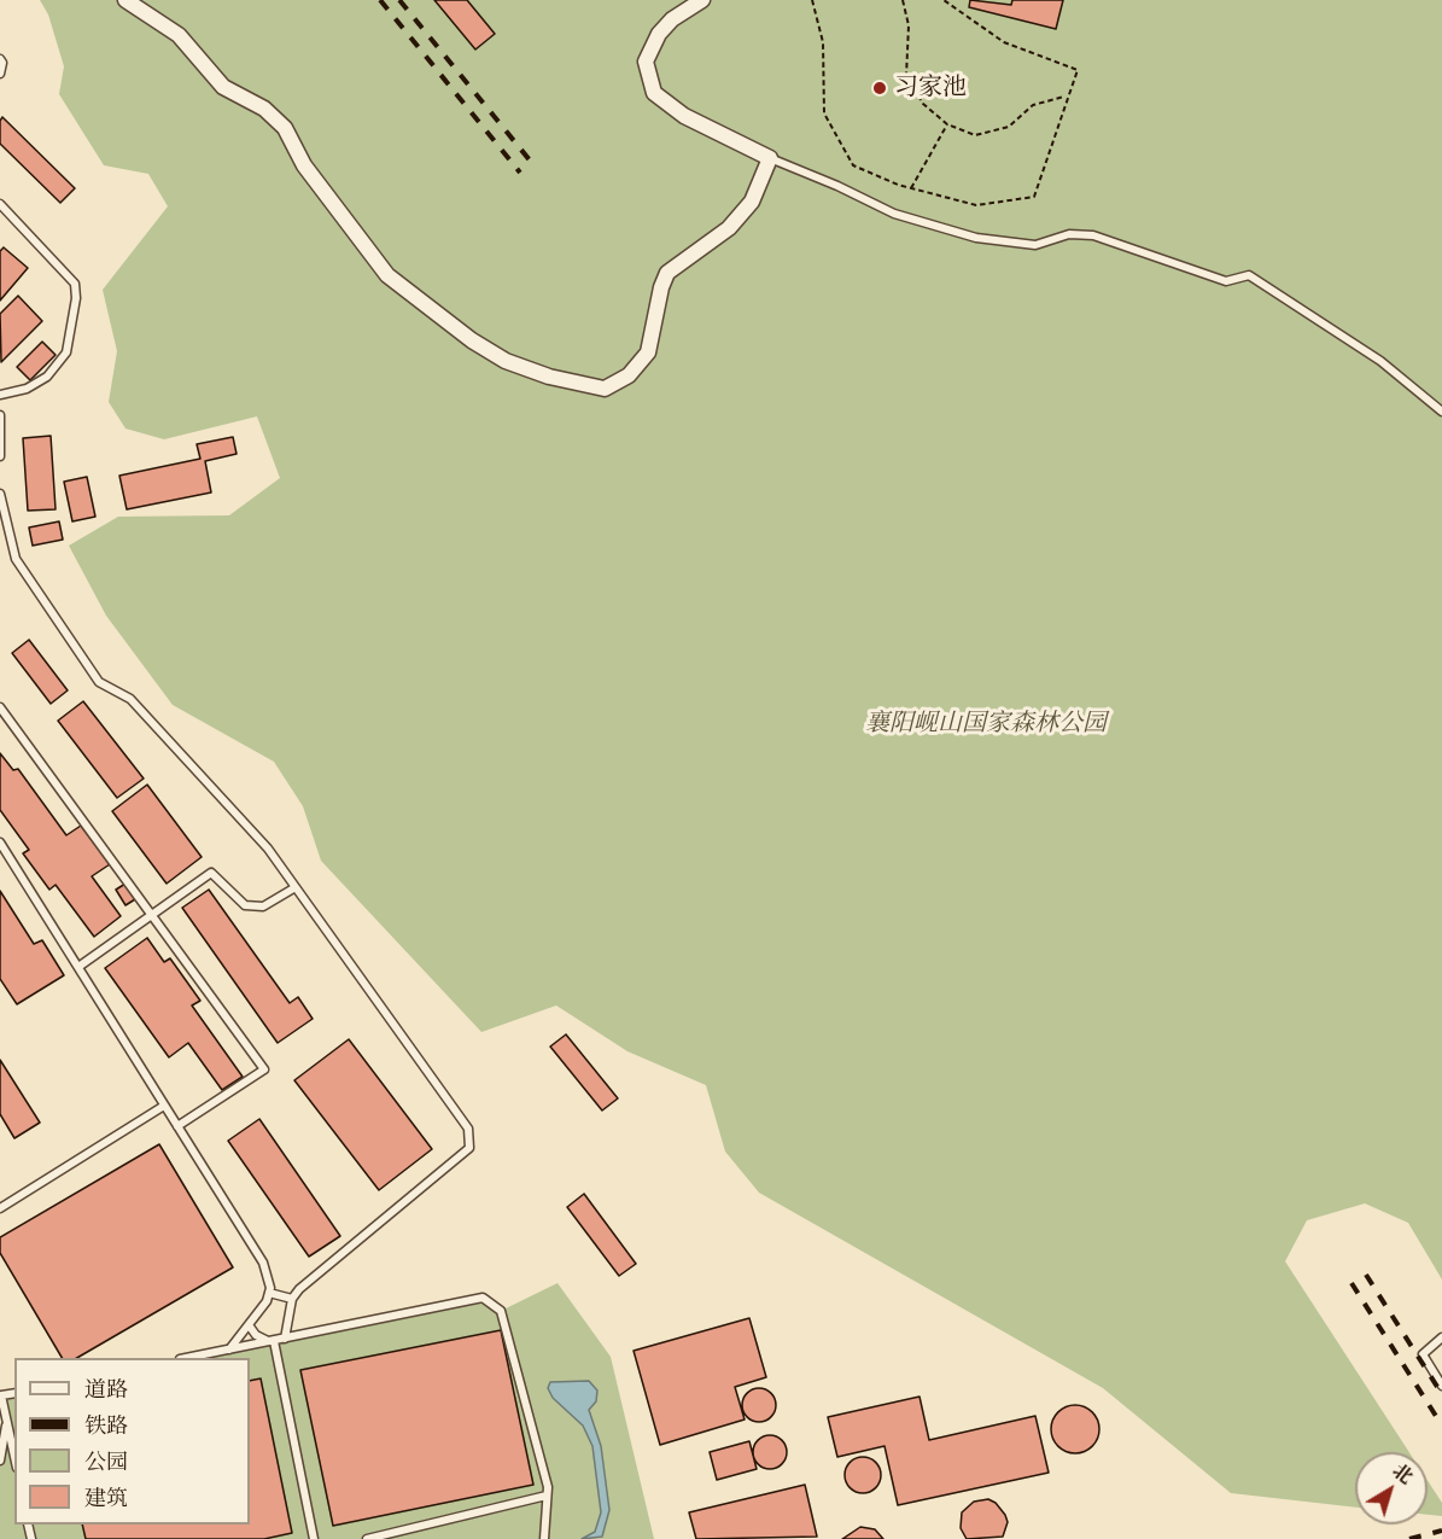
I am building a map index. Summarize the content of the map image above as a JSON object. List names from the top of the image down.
{
  "parks": ["襄阳岘山国家森林公园"],
  "places": ["习家池"],
  "legend": [
    "道路",
    "铁路",
    "公园",
    "建筑"
  ],
  "north": "top right"
}
